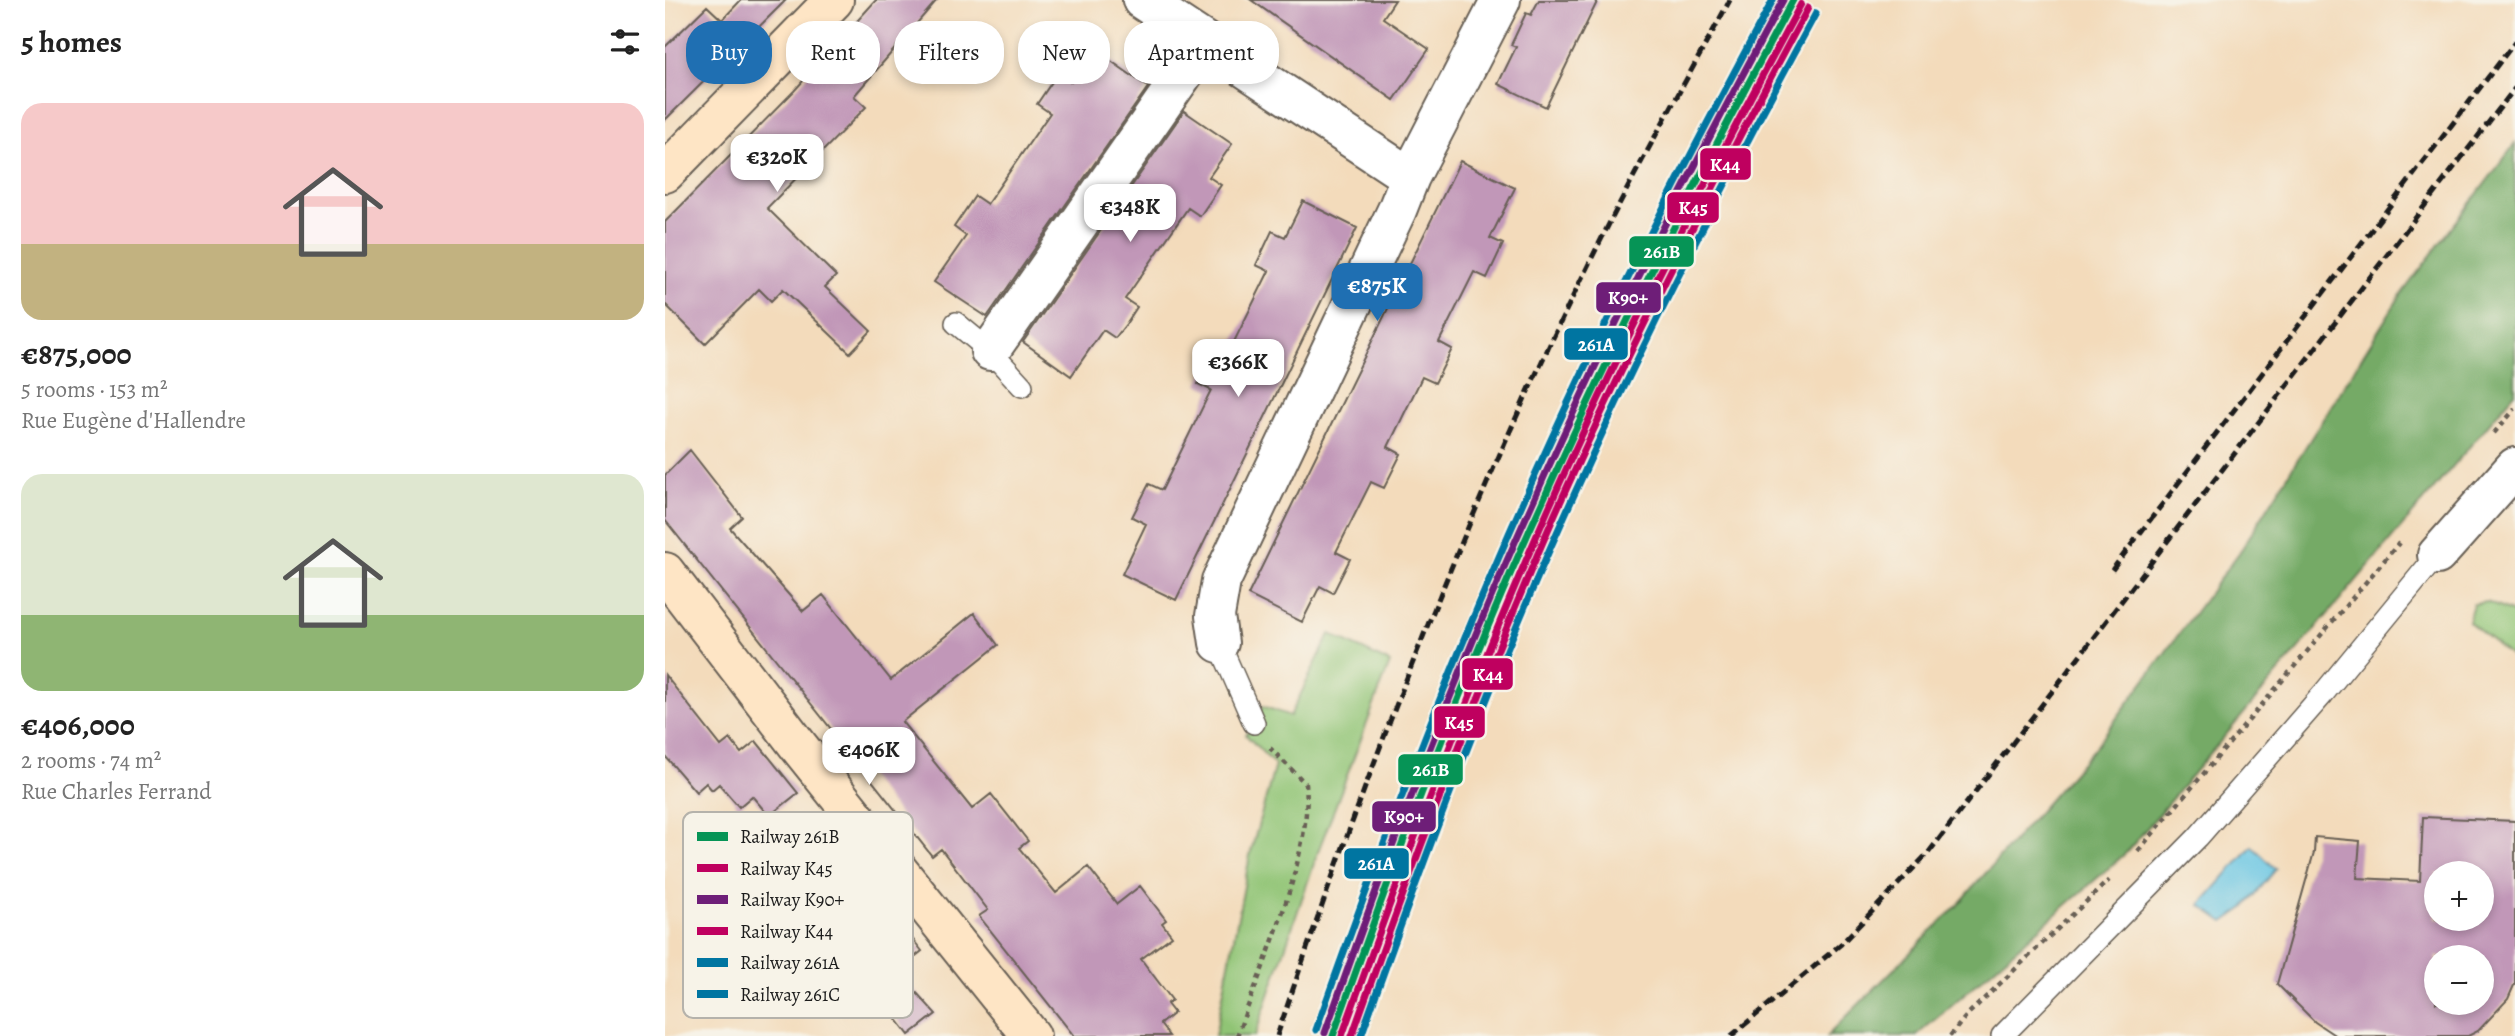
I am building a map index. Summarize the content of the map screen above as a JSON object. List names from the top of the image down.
{
  "lines": [
    "rail line 261B",
    "rail line K90+",
    "rail line 261A",
    "rail line K45",
    "rail line K44",
    "rail line 261C"
  ],
  "legend": [
    "Railway 261B",
    "Railway K45",
    "Railway K90+",
    "Railway K44",
    "Railway 261A",
    "Railway 261C"
  ],
  "page": {
    "heading": "5 homes",
    "chip": [
      "Buy",
      "Rent",
      "Filters",
      "New",
      "Apartment"
    ],
    "list": [
      {
        "name": "€875,000",
        "note": "5 rooms · 153 m² · Rue Eugène d'Hallendre"
      },
      {
        "name": "€406,000",
        "note": "2 rooms · 74 m² · Rue Charles Ferrand"
      }
    ],
    "price": [
      "€320K",
      "€348K",
      "€875K",
      "€366K",
      "€406K"
    ],
    "map_buttons": ["+", "−"]
  }
}
